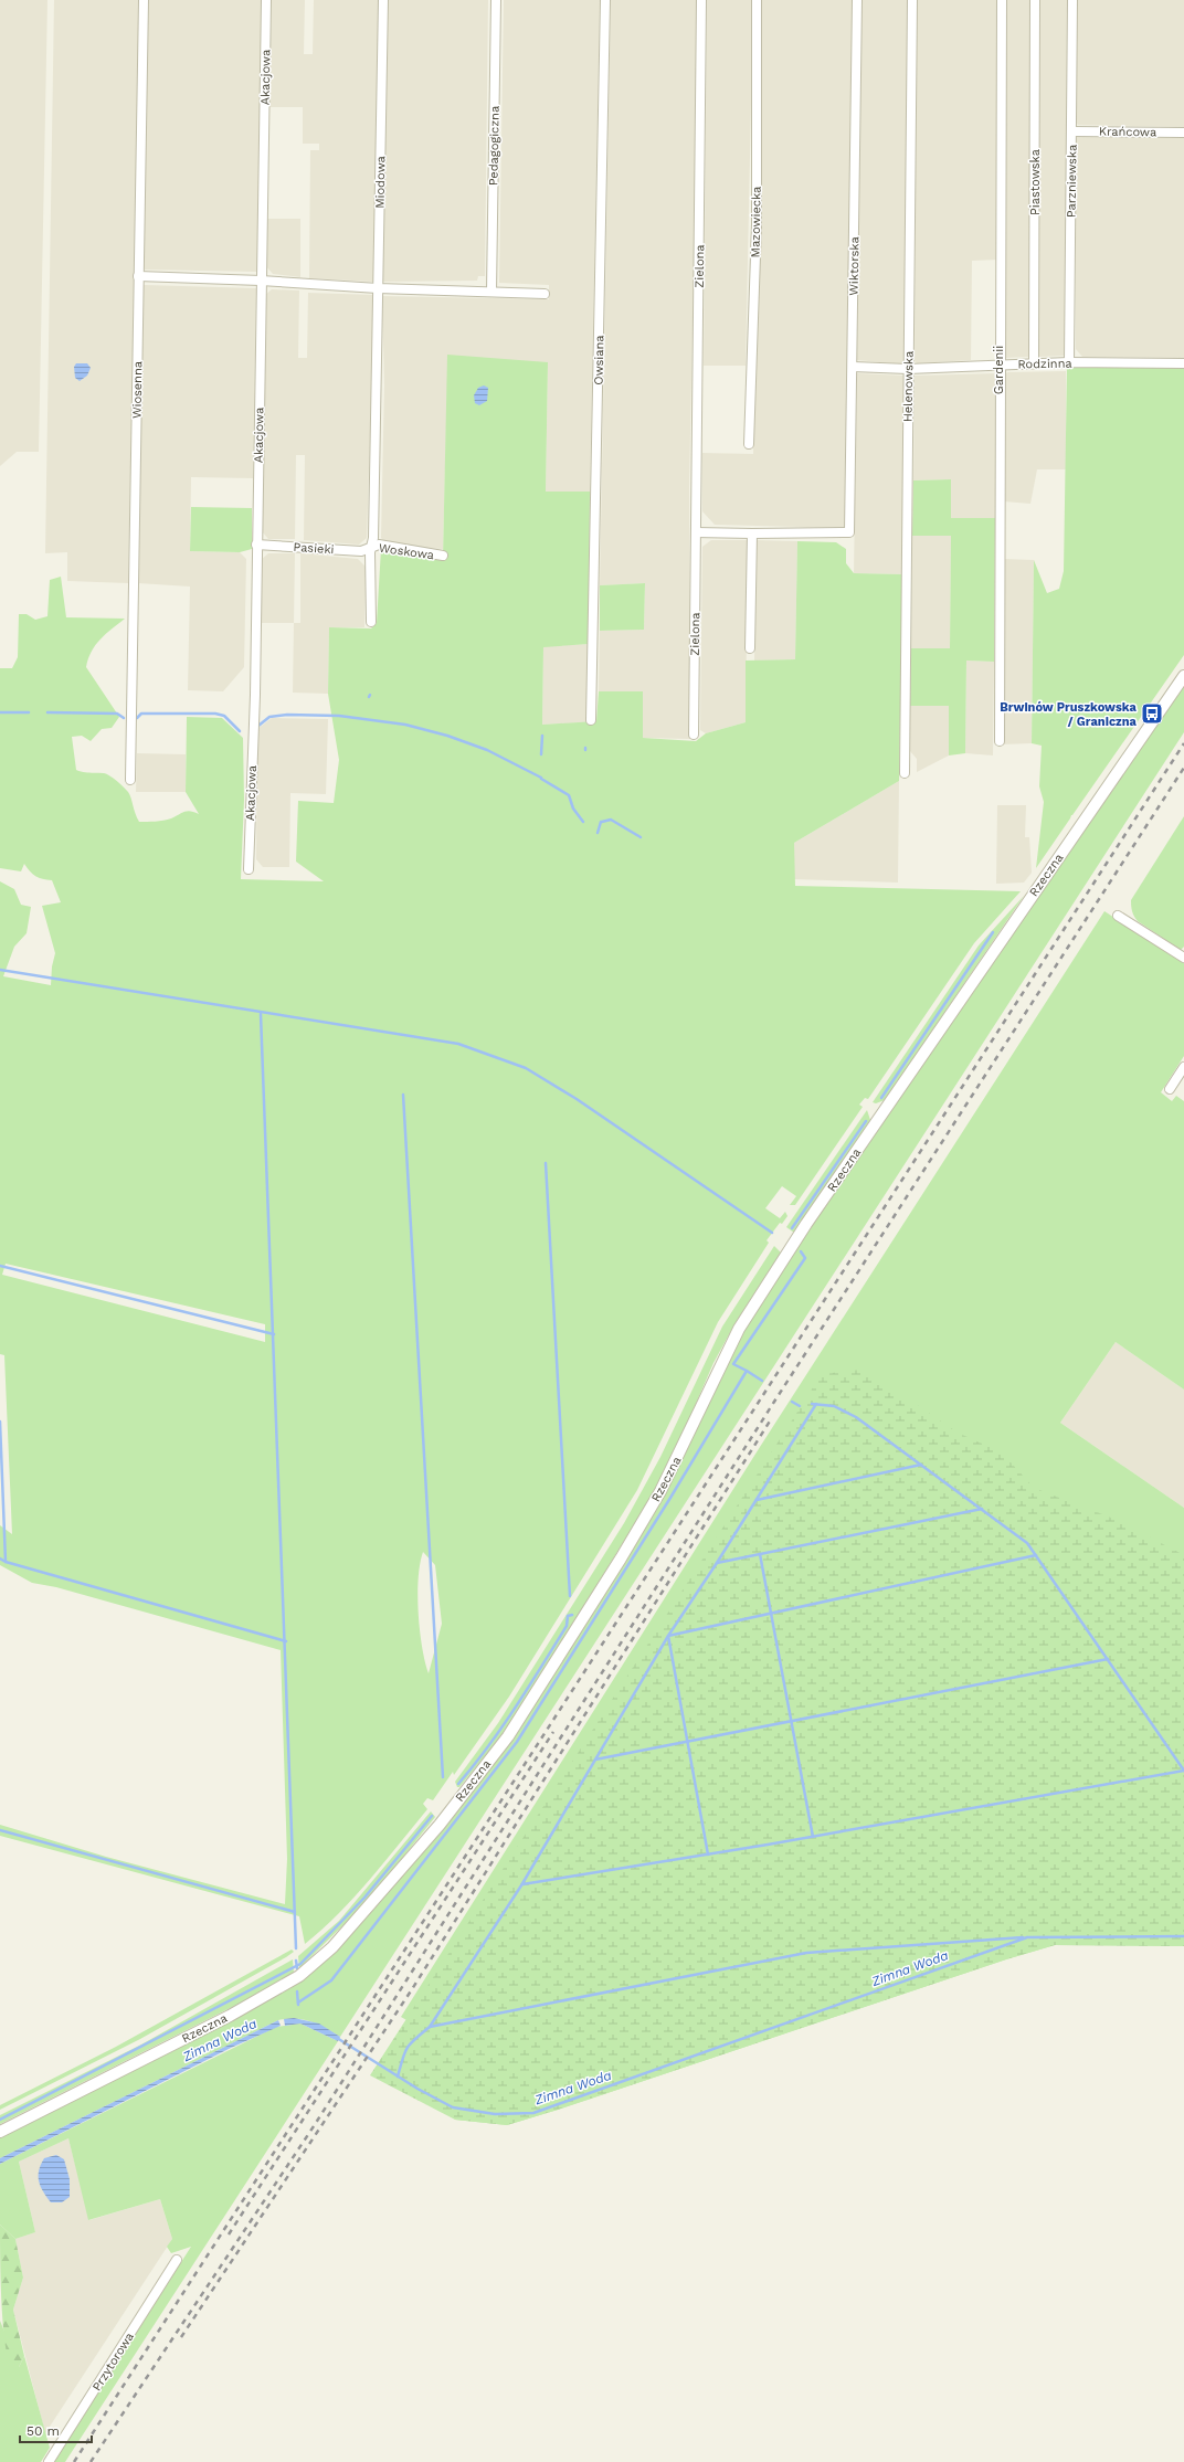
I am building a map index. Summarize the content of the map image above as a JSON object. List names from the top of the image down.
{
  "streets": {
    "street": [
      "Akacjowa",
      "Krańcowa",
      "Pedagogiczna",
      "Parzniewska",
      "Miodowa",
      "Piastowska",
      "Mazowiecka",
      "Zielona",
      "Wiktorska",
      "Owsiana",
      "Rodzinna",
      "Gardenii",
      "Helenowska",
      "Wiosenna",
      "Pasieki",
      "Woskowa",
      "Rzeczna",
      "Przytorowa"
    ]
  },
  "crossings": [
    ["Akacjowa", "Pasieki"],
    ["Krańcowa", "Parzniewska"],
    ["Parzniewska", "Rodzinna"],
    ["Miodowa", "Pasieki"],
    ["Miodowa", "Woskowa"],
    ["Piastowska", "Rodzinna"],
    ["Wiktorska", "Rodzinna"],
    ["Rodzinna", "Gardenii"],
    ["Rodzinna", "Helenowska"],
    ["Pasieki", "Woskowa"]
  ],
  "water": ["Zimna Woda"],
  "places": {
    "bus stop": ["Brwinów Pruszkowska / Graniczna"]
  },
  "scale_bar": "50 m"
}
